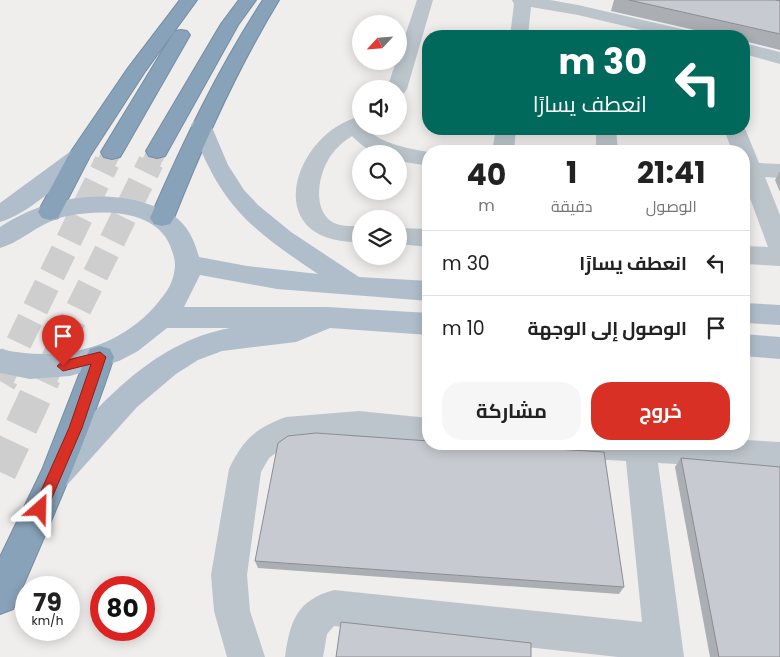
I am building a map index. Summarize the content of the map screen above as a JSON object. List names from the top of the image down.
{
  "north": "bottom left",
  "page": {
    "turn": ["30 m", "انعطف يسارًا"],
    "eta": [
      "21:41",
      "الوصول",
      "1",
      "دقيقة",
      "40",
      "m"
    ],
    "list": [
      {
        "name": "انعطف يسارًا",
        "value": "30 m"
      },
      {
        "name": "الوصول إلى الوجهة",
        "value": "10 m"
      }
    ],
    "buttons": ["خروج", "مشاركة"],
    "speed": "79 km/h",
    "limit": "80"
  }
}
